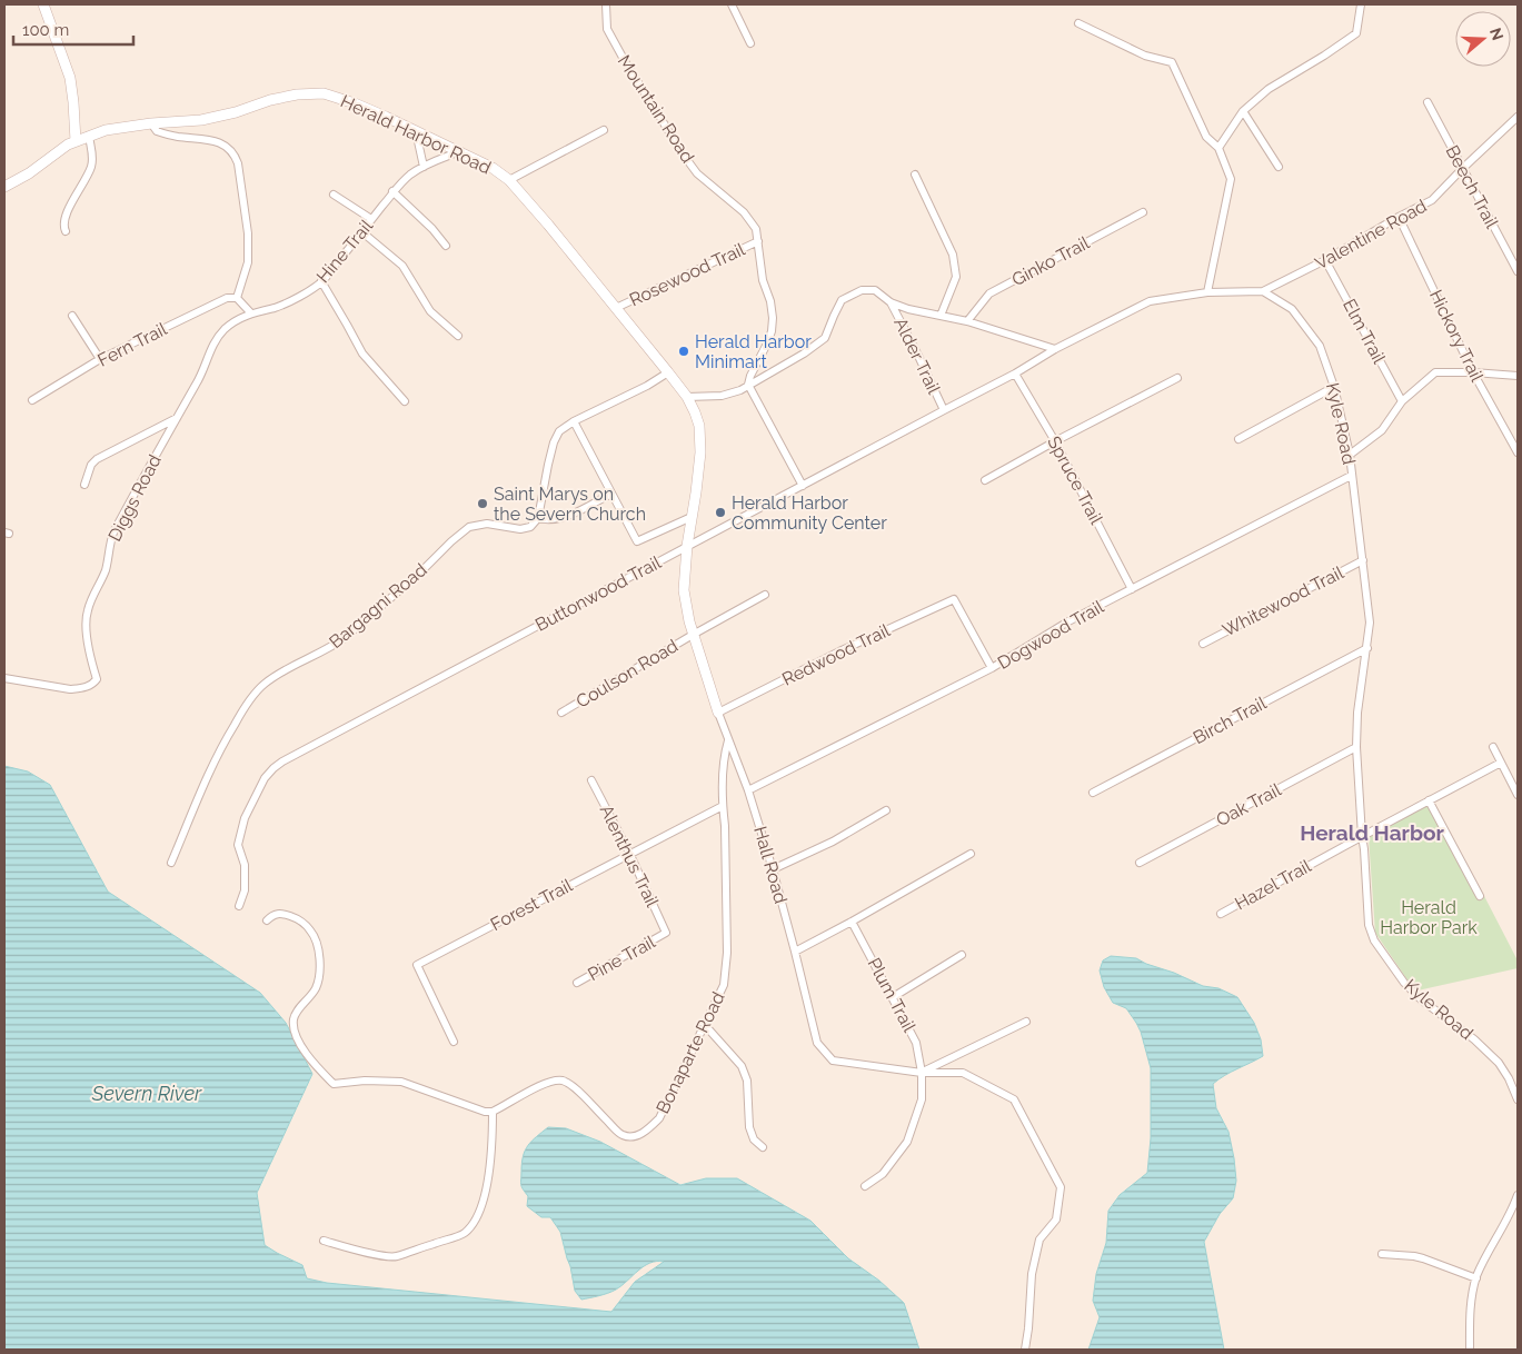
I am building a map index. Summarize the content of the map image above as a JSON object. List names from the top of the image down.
{
  "streets": {
    "street": [
      "Mountain Road",
      "Herald Harbor Road",
      "Beech Trail",
      "Valentine Road",
      "Hine Trail",
      "Ginko Trail",
      "Rosewood Trail",
      "Elm Trail",
      "Hickory Trail",
      "Fern Trail",
      "Alder Trail",
      "Kyle Road",
      "Spruce Trail",
      "Diggs Road",
      "Buttonwood Trail",
      "Whitewood Trail",
      "Bargagni Road",
      "Dogwood Trail",
      "Redwood Trail",
      "Coulson Road",
      "Birch Trail",
      "Oak Trail",
      "Alenthus Trail",
      "Hall Road",
      "Hazel Trail",
      "Forest Trail",
      "Pine Trail",
      "Plum Trail",
      "Bonaparte Road"
    ]
  },
  "crossings": [
    ["Mountain Road", "Rosewood Trail"],
    ["Herald Harbor Road", "Hine Trail"],
    ["Herald Harbor Road", "Rosewood Trail"],
    ["Herald Harbor Road", "Hall Road"],
    ["Beech Trail", "Valentine Road"],
    ["Valentine Road", "Elm Trail"],
    ["Valentine Road", "Hickory Trail"],
    ["Valentine Road", "Kyle Road"],
    ["Hine Trail", "Diggs Road"],
    ["Alder Trail", "Buttonwood Trail"],
    ["Kyle Road", "Whitewood Trail"],
    ["Kyle Road", "Dogwood Trail"],
    ["Kyle Road", "Birch Trail"],
    ["Kyle Road", "Oak Trail"],
    ["Kyle Road", "Hazel Trail"],
    ["Spruce Trail", "Buttonwood Trail"],
    ["Spruce Trail", "Dogwood Trail"],
    ["Buttonwood Trail", "Hall Road"],
    ["Dogwood Trail", "Redwood Trail"],
    ["Dogwood Trail", "Hall Road"],
    ["Redwood Trail", "Hall Road"],
    ["Coulson Road", "Hall Road"],
    ["Alenthus Trail", "Forest Trail"],
    ["Alenthus Trail", "Pine Trail"],
    ["Hall Road", "Plum Trail"],
    ["Hall Road", "Bonaparte Road"],
    ["Forest Trail", "Bonaparte Road"]
  ],
  "districts": ["Herald Harbor"],
  "water": ["Severn River"],
  "parks": ["Herald Harbor Park"],
  "places": ["Herald Harbor Minimart", "Saint Marys on the Severn Church", "Herald Harbor Community Center"],
  "scale_bar": "100 m",
  "north": "right"
}
